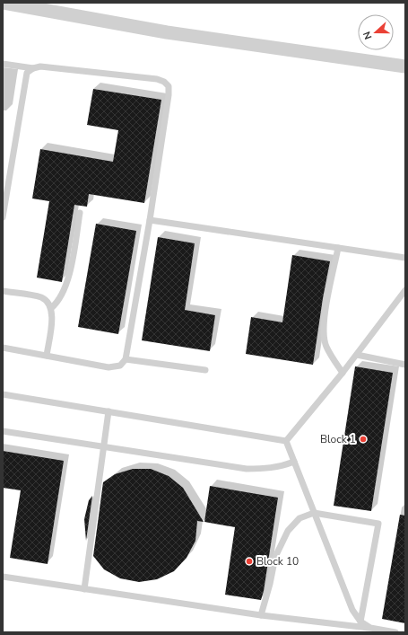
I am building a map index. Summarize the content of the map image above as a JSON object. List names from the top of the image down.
{
  "places": ["Block 1", "Block 10"],
  "north": "left"
}
